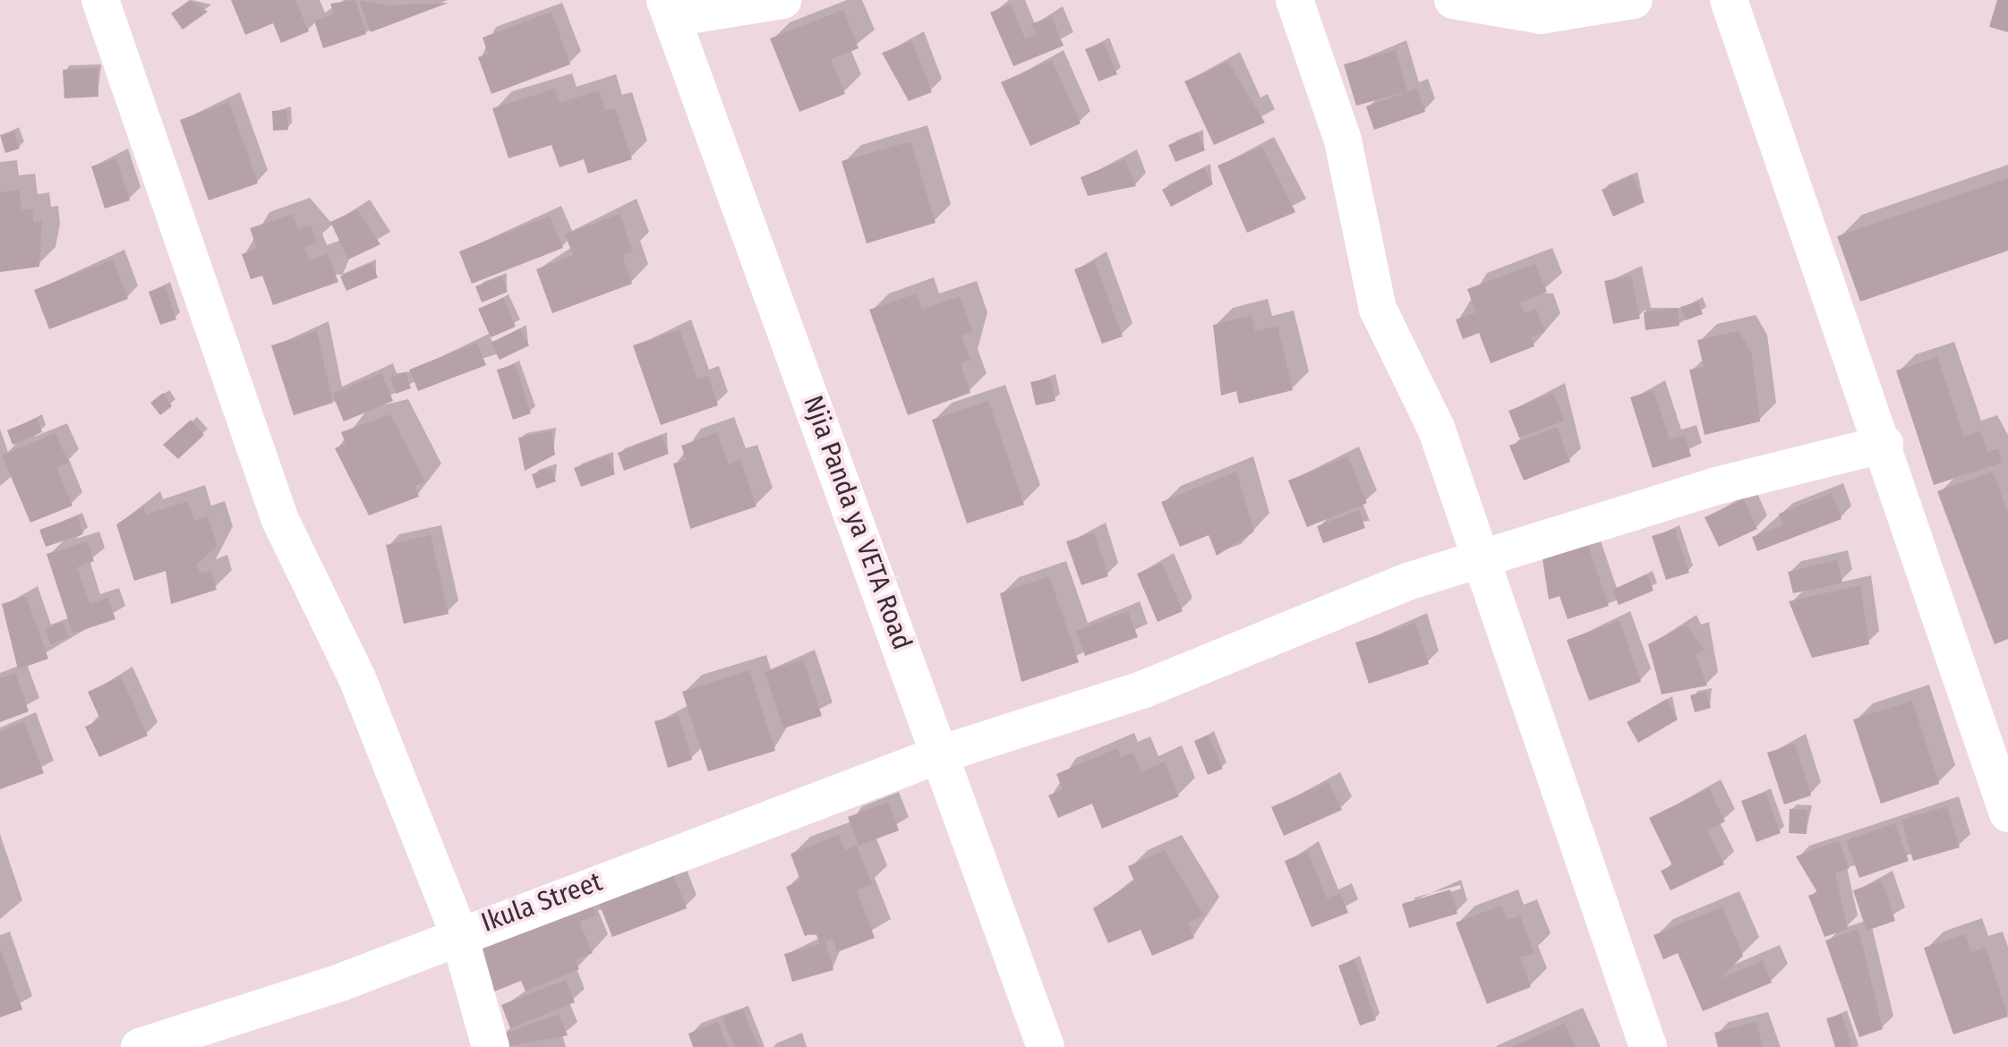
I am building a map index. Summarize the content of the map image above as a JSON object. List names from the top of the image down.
{
  "streets": {
    "street": ["Njia Panda ya VETA Road", "Ikula Street"]
  },
  "crossings": [
    ["Njia Panda ya VETA Road", "Ikula Street"]
  ]
}
